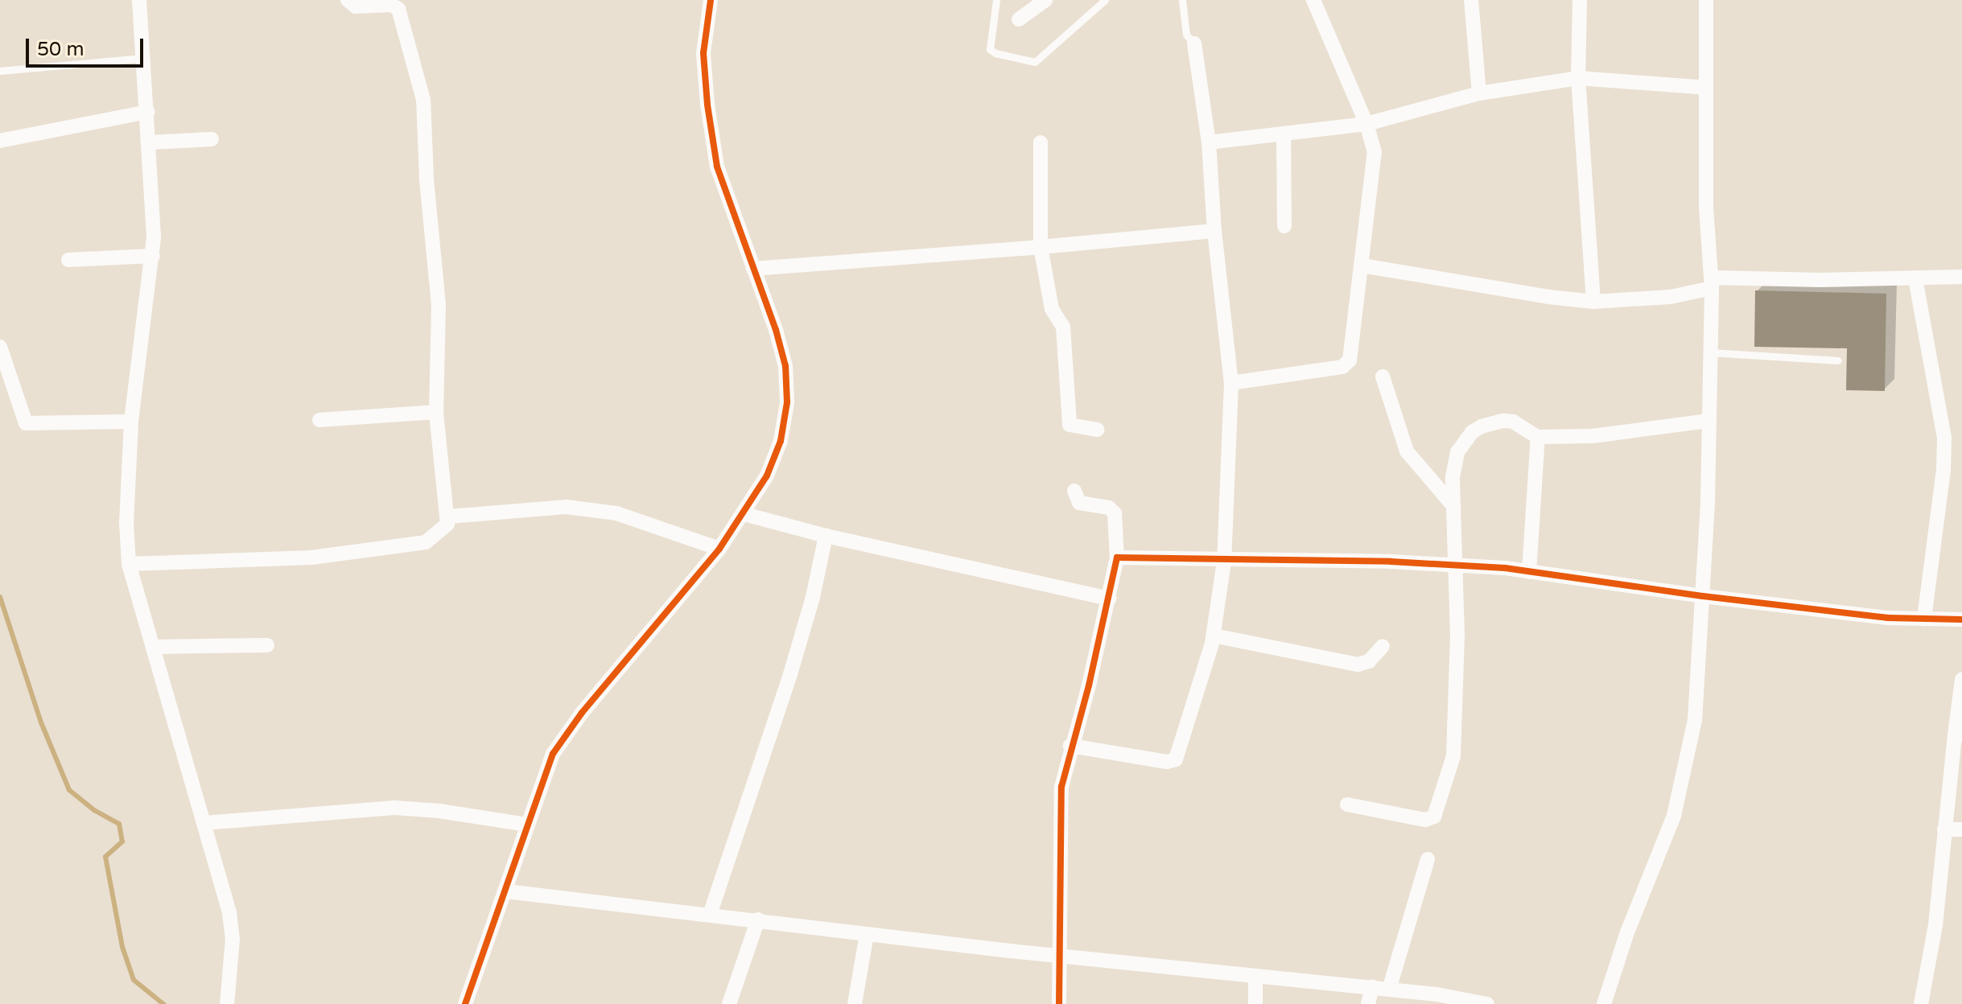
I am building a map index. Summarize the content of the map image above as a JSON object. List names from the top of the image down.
{
  "scale_bar": "50 m"
}
